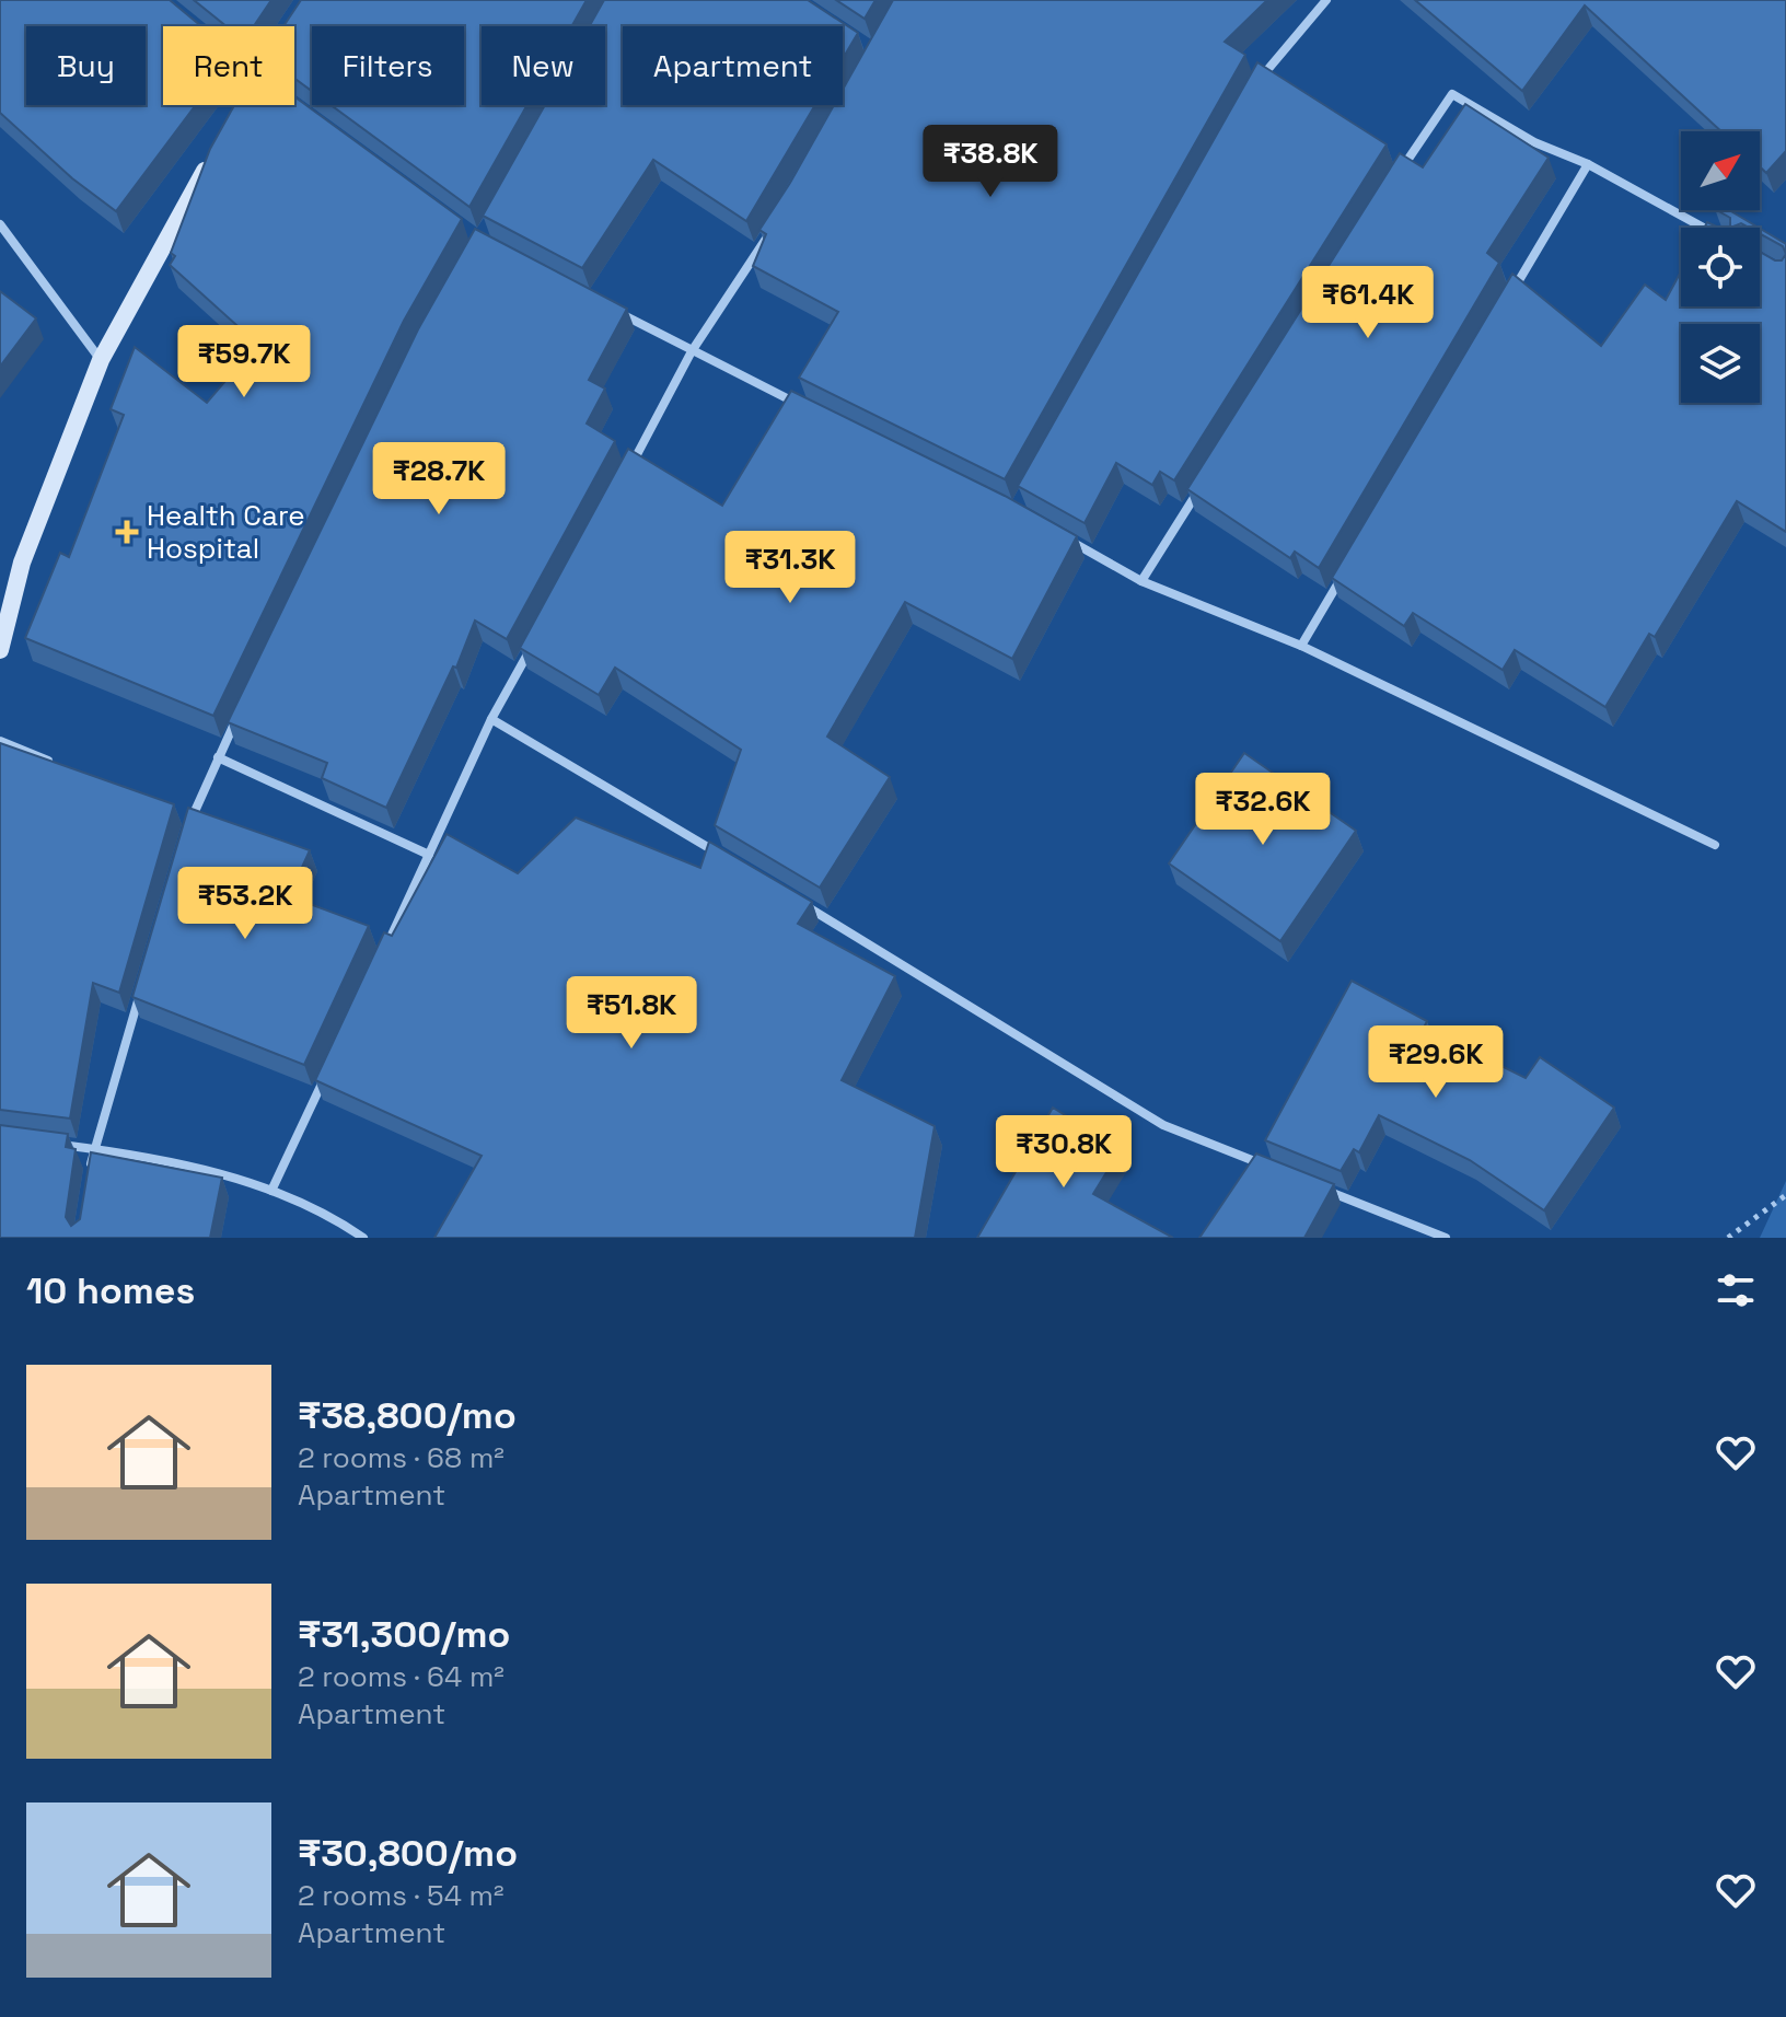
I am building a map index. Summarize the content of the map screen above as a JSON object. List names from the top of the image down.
{
  "places": {
    "health": ["Health Care Hospital"]
  },
  "north": "top right",
  "page": {
    "chip": [
      "Buy",
      "Rent",
      "Filters",
      "New",
      "Apartment"
    ],
    "price": [
      "₹38.8K",
      "₹61.4K",
      "₹59.7K",
      "₹28.7K",
      "₹31.3K",
      "₹32.6K",
      "₹53.2K",
      "₹51.8K",
      "₹29.6K",
      "₹30.8K"
    ],
    "heading": "10 homes",
    "list": [
      {
        "name": "₹38,800/mo",
        "note": "2 rooms · 68 m² · Apartment"
      },
      {
        "name": "₹31,300/mo",
        "note": "2 rooms · 64 m² · Apartment"
      },
      {
        "name": "₹30,800/mo",
        "note": "2 rooms · 54 m² · Apartment"
      }
    ]
  }
}
